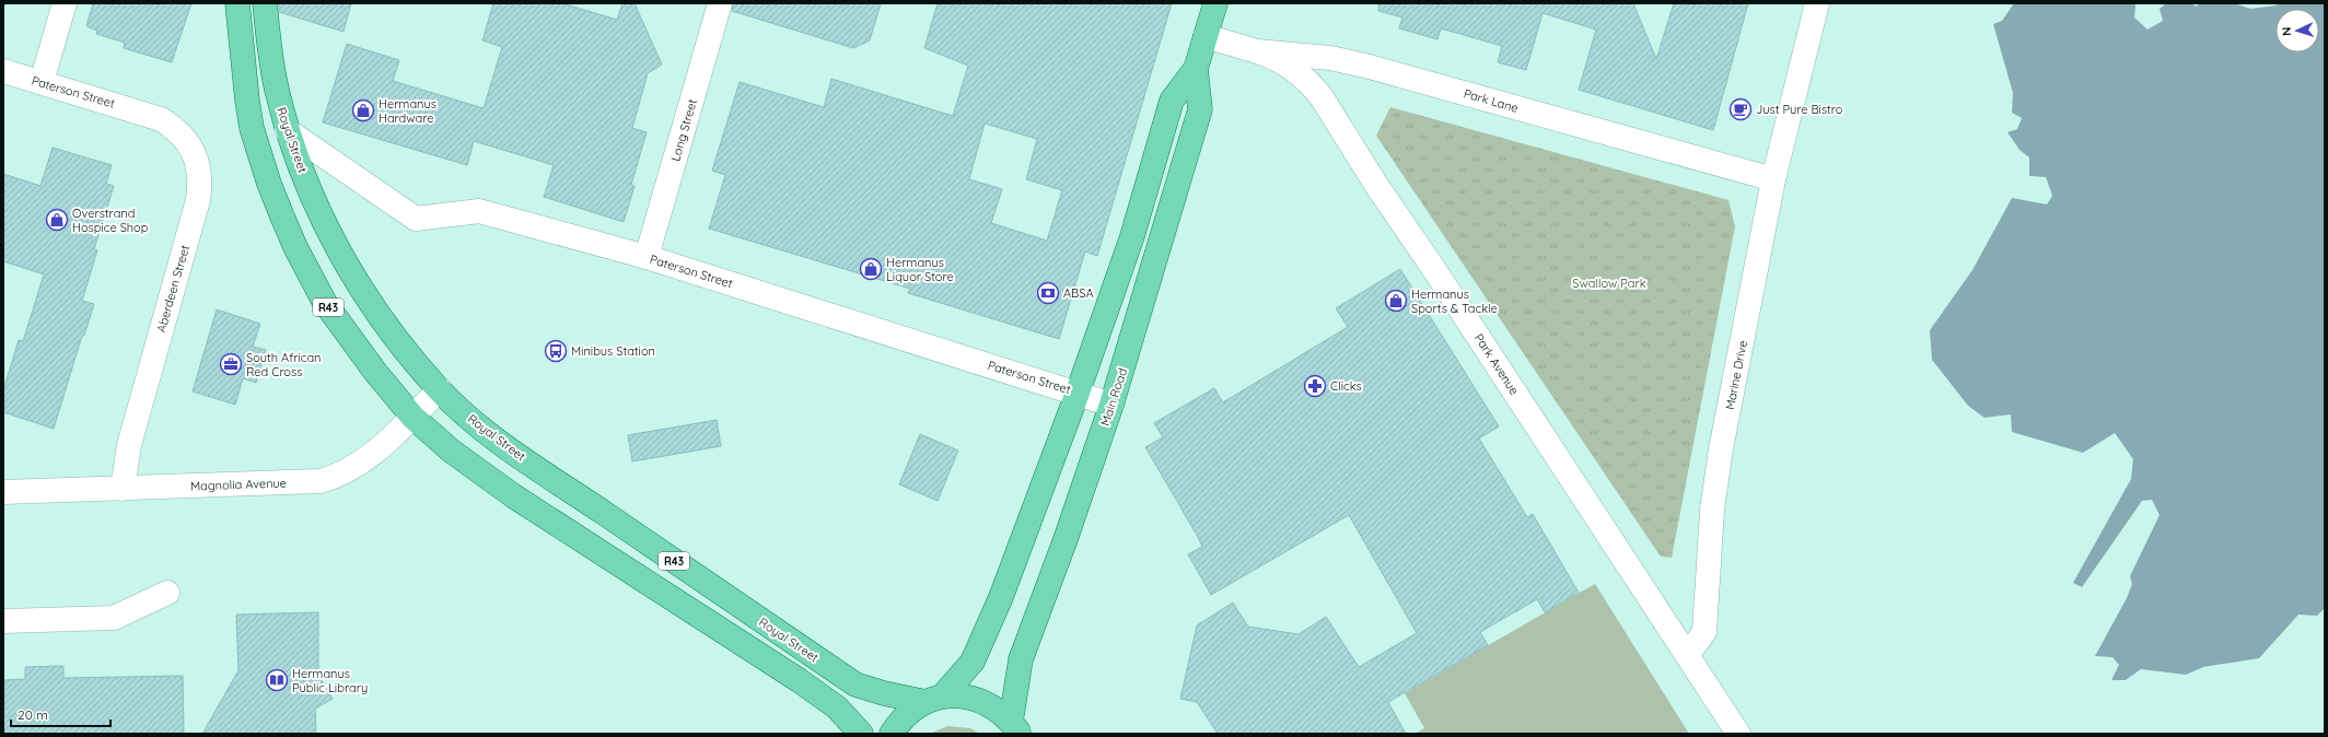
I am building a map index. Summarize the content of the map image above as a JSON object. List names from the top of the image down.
{
  "streets": {
    "main road": ["Royal Street", "R43", "Main Road"],
    "street": [
      "Paterson Street",
      "Park Lane",
      "Long Street",
      "Aberdeen Street",
      "Park Avenue",
      "Marine Drive",
      "Magnolia Avenue"
    ]
  },
  "crossings": [
    ["Paterson Street", "Long Street"],
    ["Paterson Street", "Royal Street"],
    ["Paterson Street", "Aberdeen Street"],
    ["Paterson Street", "Main Road"],
    ["Park Lane", "Park Avenue"],
    ["Park Lane", "Marine Drive"],
    ["Park Lane", "Main Road"],
    ["Royal Street", "Main Road"],
    ["Royal Street", "Magnolia Avenue"],
    ["Aberdeen Street", "Magnolia Avenue"],
    ["R43", "Magnolia Avenue"],
    ["Park Avenue", "Marine Drive"]
  ],
  "parks": ["Swallow Park"],
  "places": {
    "cafe": ["Just Pure Bistro"],
    "shop": [
      "Hermanus Hardware",
      "Overstrand Hospice Shop",
      "Hermanus Liquor Store",
      "Hermanus Sports & Tackle"
    ],
    "bank": ["ABSA"],
    "bus stop": ["Minibus Station"],
    "office": ["South African Red Cross"],
    "pharmacy": ["Clicks"],
    "library": ["Hermanus Public Library"]
  },
  "scale_bar": "20 m",
  "north": "left"
}
